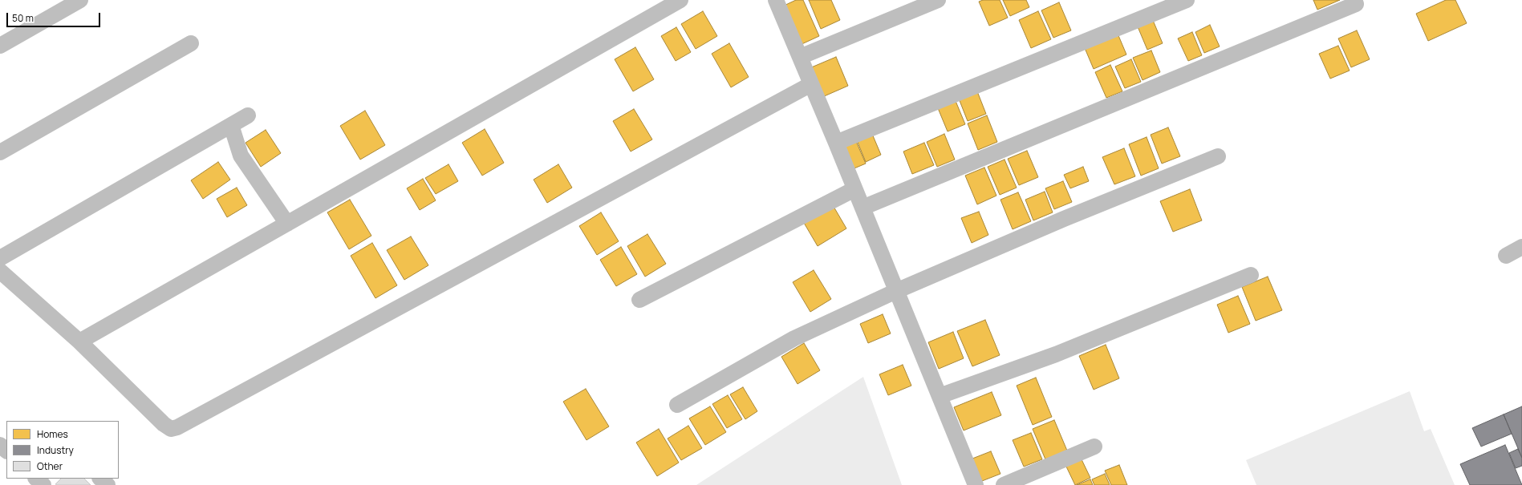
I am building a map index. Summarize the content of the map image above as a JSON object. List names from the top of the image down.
{
  "legend": ["Homes", "Industry", "Other"],
  "scale_bar": "50 m"
}
